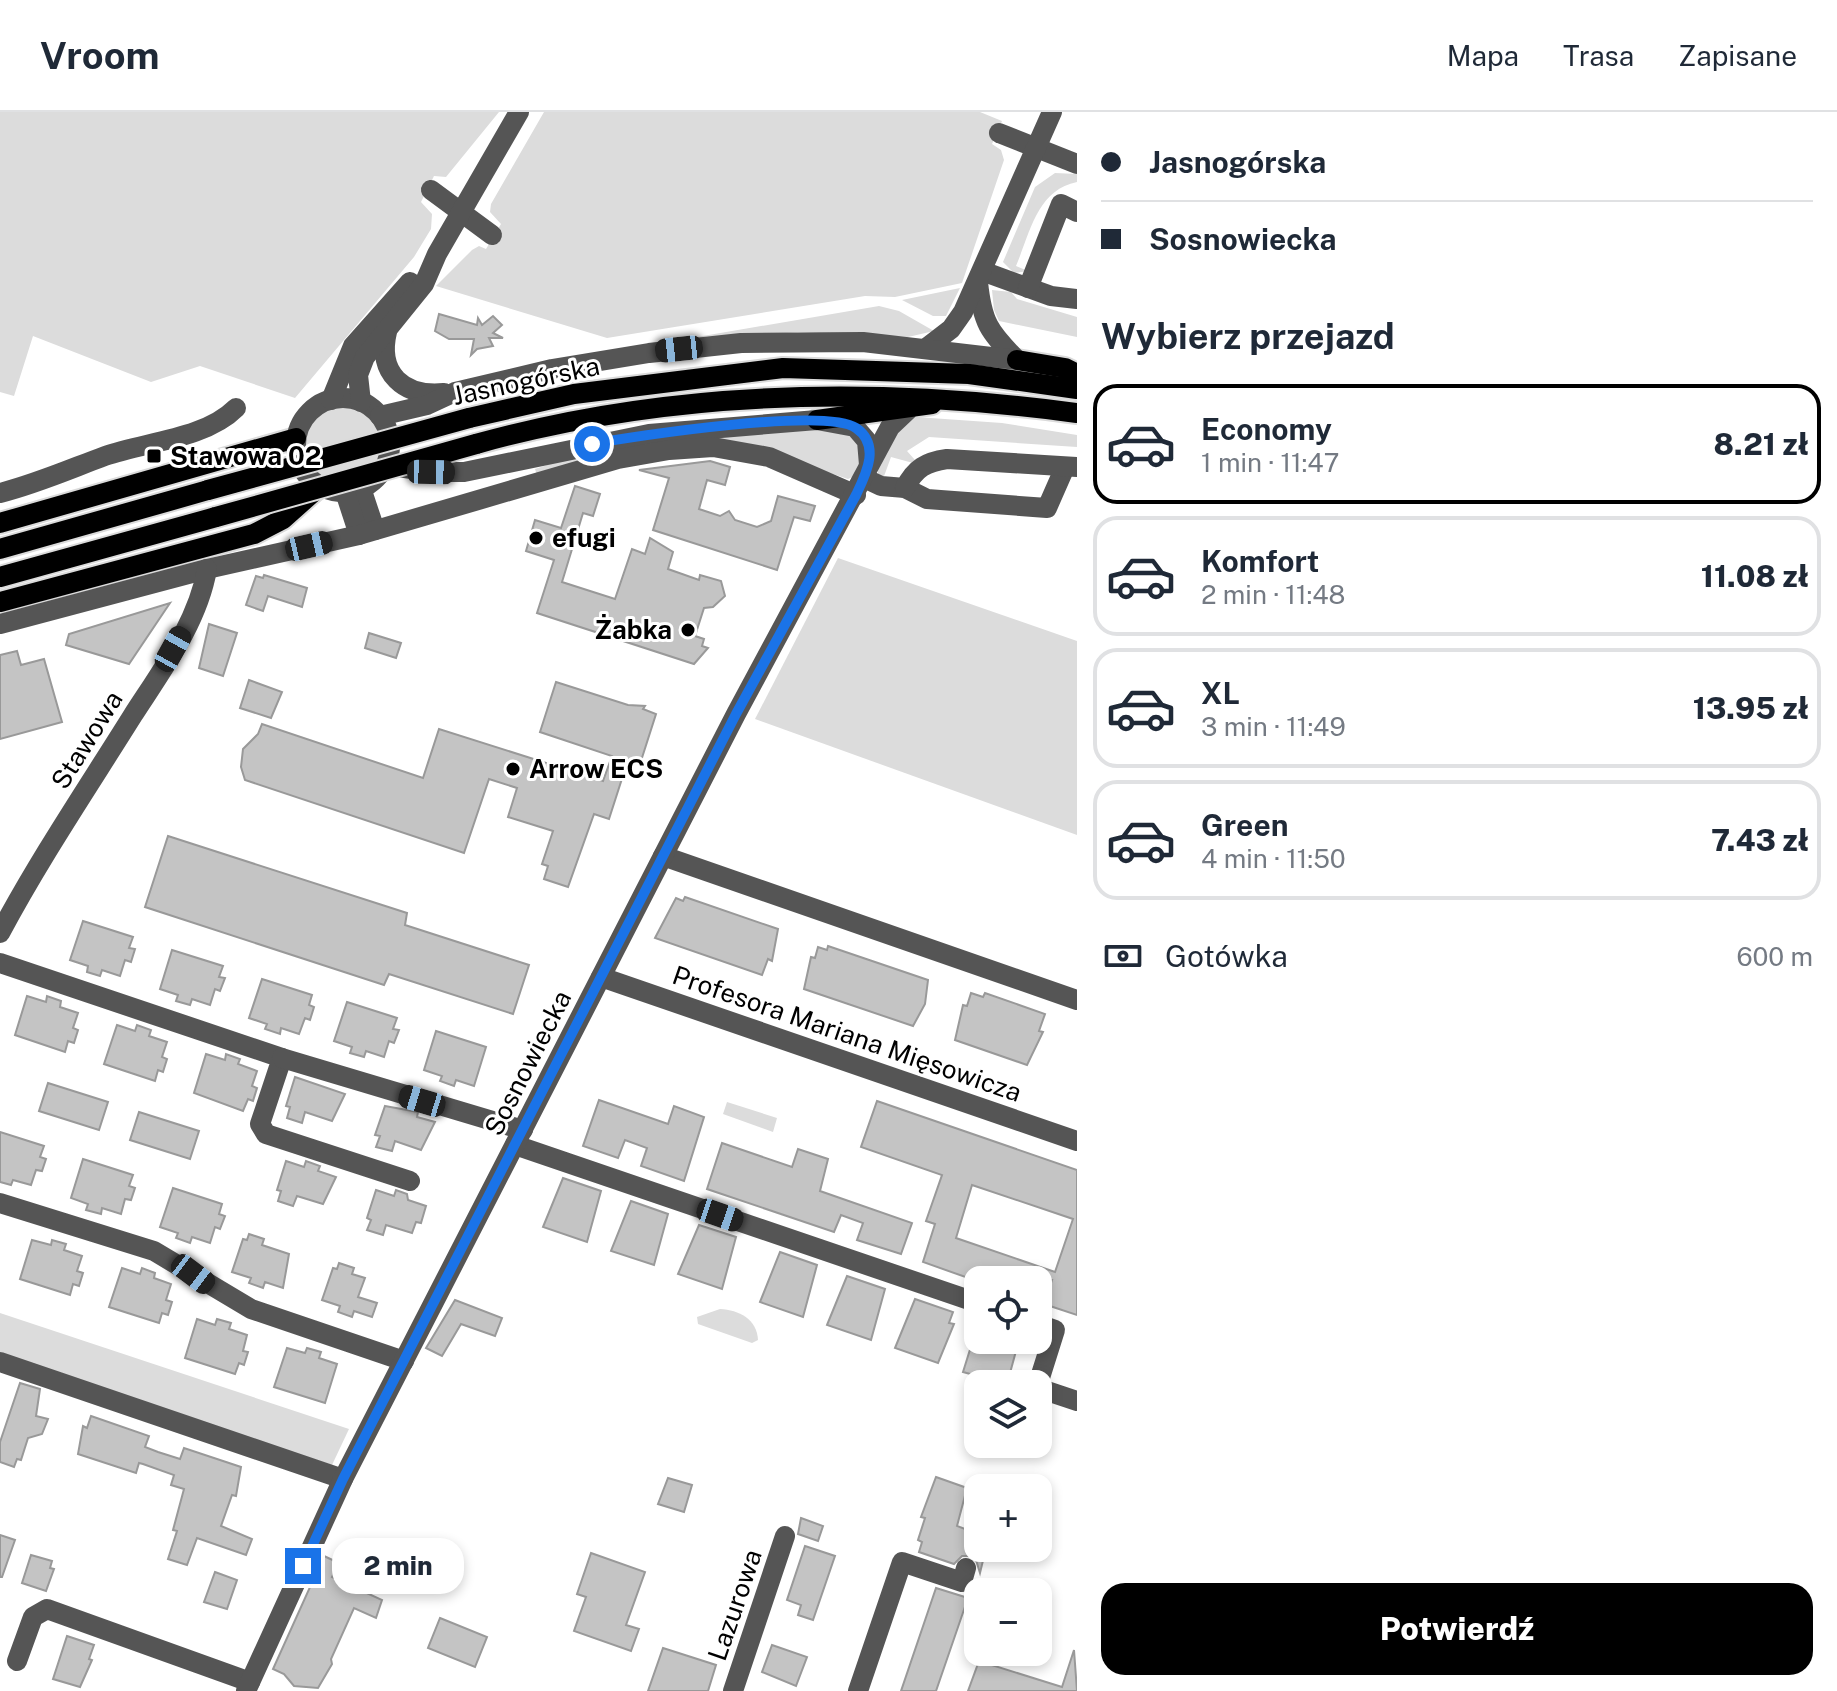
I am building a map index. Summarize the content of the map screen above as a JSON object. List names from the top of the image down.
{
  "streets": {
    "main road": ["Jasnogórska"],
    "street": [
      "Stawowa",
      "Profesora Mariana Mięsowicza",
      "Sosnowiecka",
      "Lazurowa"
    ]
  },
  "crossings": [
    ["Profesora Mariana Mięsowicza", "Sosnowiecka"]
  ],
  "places": {
    "transit": ["Stawowa 02"],
    "other": ["efugi", "Żabka", "Arrow ECS"]
  },
  "page": {
    "header": "Vroom",
    "nav": ["Mapa", "Trasa", "Zapisane"],
    "banner": ["Jasnogórska", "Sosnowiecka"],
    "heading": "Wybierz przejazd",
    "list": [
      {
        "name": "Economy",
        "note": "1 min · 11:47",
        "value": "8.21 zł"
      },
      {
        "name": "Komfort",
        "note": "2 min · 11:48",
        "value": "11.08 zł"
      },
      {
        "name": "XL",
        "note": "3 min · 11:49",
        "value": "13.95 zł"
      },
      {
        "name": "Green",
        "note": "4 min · 11:50",
        "value": "7.43 zł"
      }
    ],
    "pay": ["Gotówka", "600 m"],
    "map_buttons": ["+", "−"],
    "bubble": "2 min",
    "buttons": "Potwierdź"
  }
}
